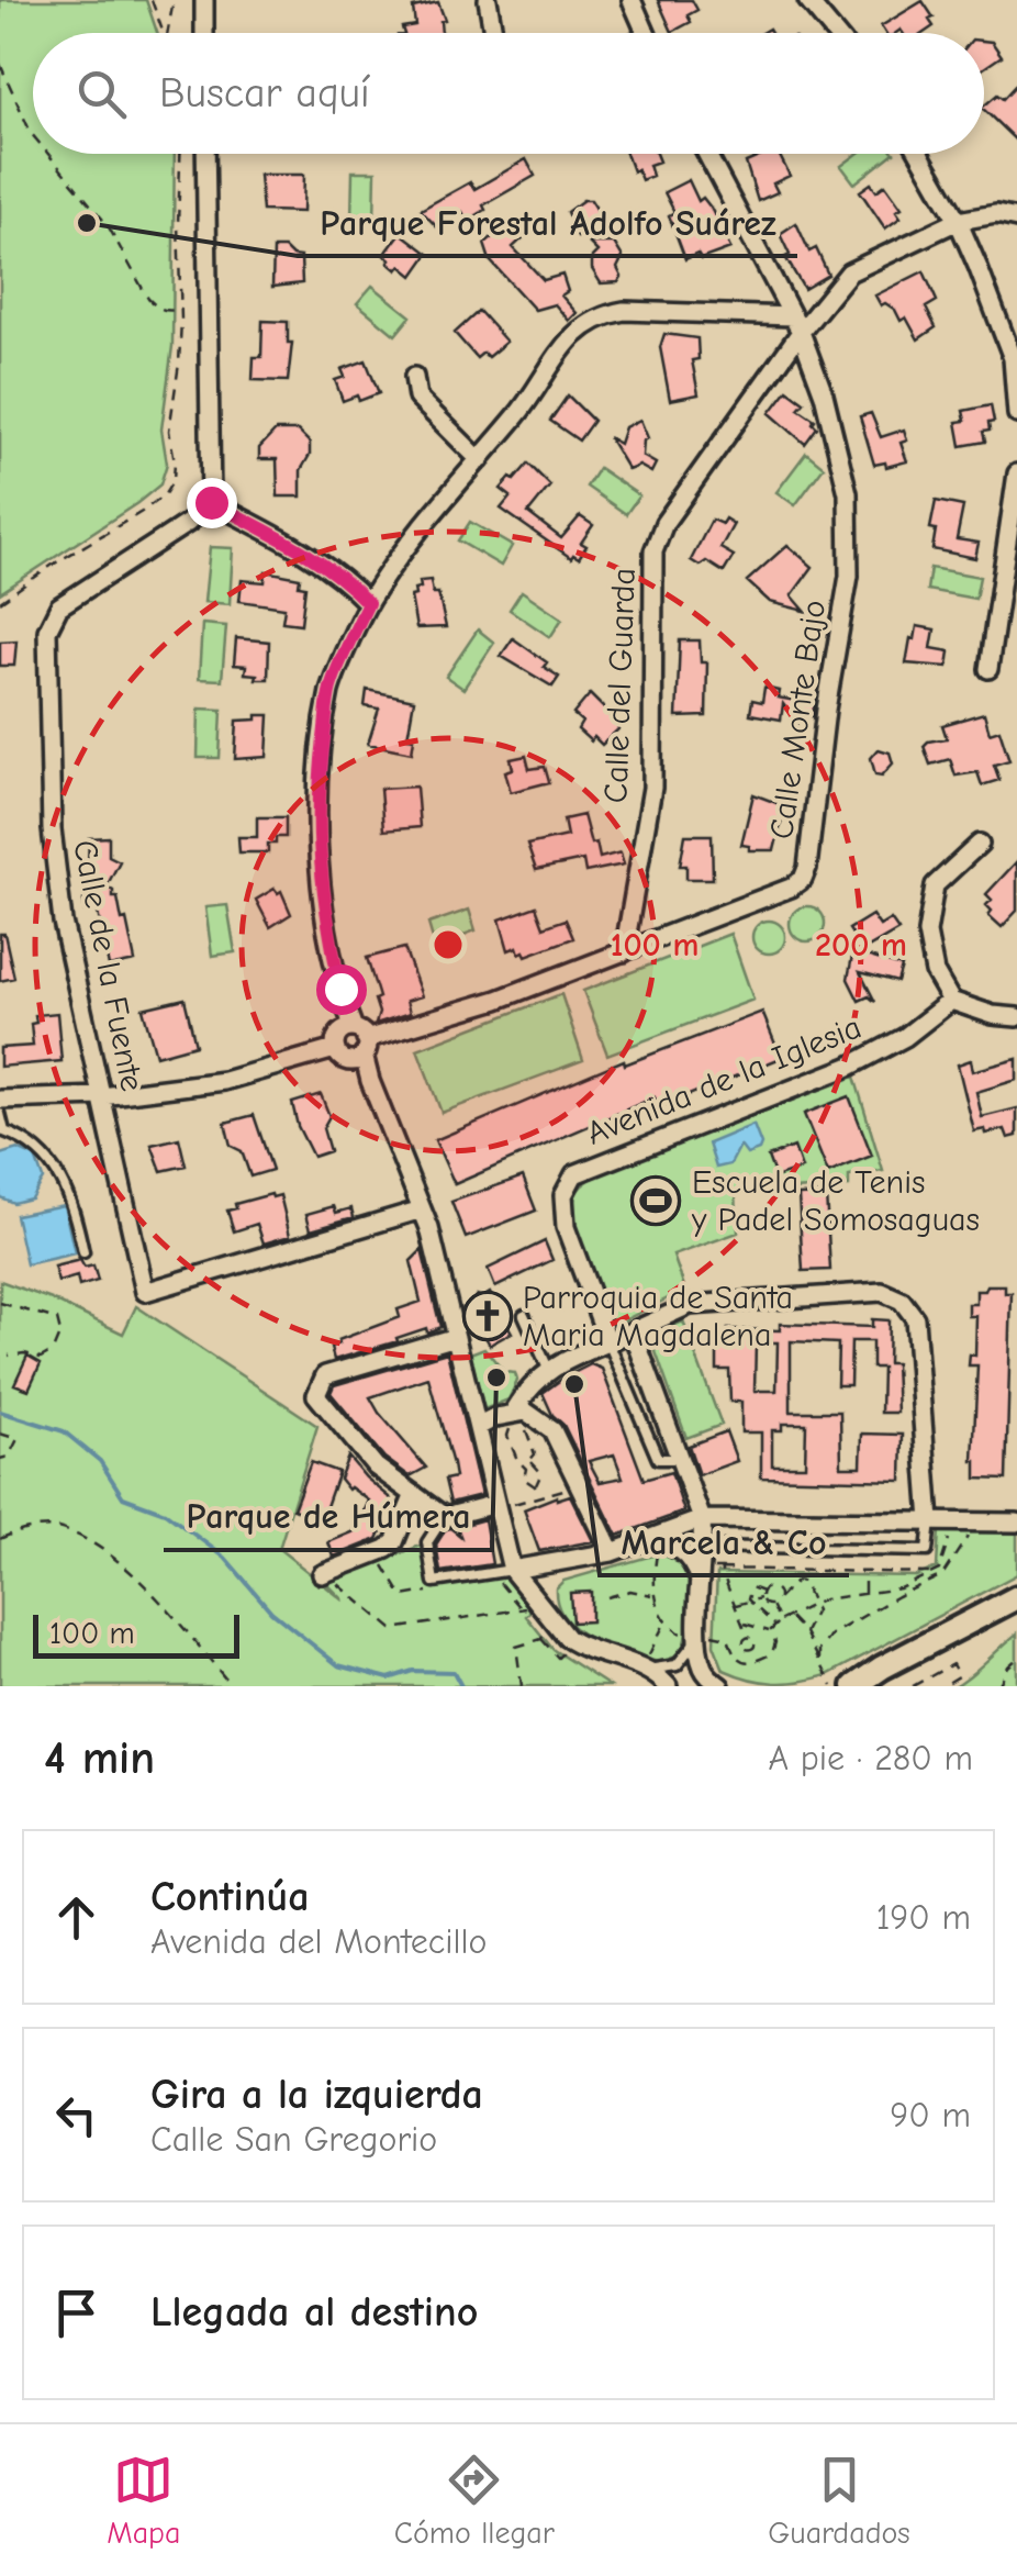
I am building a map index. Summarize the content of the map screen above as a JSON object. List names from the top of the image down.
{
  "streets": {
    "street": [
      "Calle del Guarda",
      "Calle Monte Bajo",
      "Calle de la Fuente",
      "Avenida de la Iglesia"
    ]
  },
  "crossings": [
    ["Calle del Guarda", "Calle Monte Bajo"]
  ],
  "places": {
    "other": ["Parque Forestal Adolfo Suárez", "Parque de Húmera", "Marcela & Co"],
    "sports": ["Escuela de Tenis y Padel Somosaguas"],
    "church": ["Parroquia de Santa Maria Magdalena"]
  },
  "scale_bar": "100 m",
  "page": {
    "search": "Buscar aquí",
    "scale": "100 m",
    "heading": ["4 min", "A pie · 280 m"],
    "list": [
      ["Continúa", "Avenida del Montecillo", "190 m"],
      ["Gira a la izquierda", "Calle San Gregorio", "90 m"],
      "Llegada al destino"
    ],
    "nav": ["Mapa", "Cómo llegar", "Guardados"]
  },
  "rings": ["100 m", "200 m"]
}
